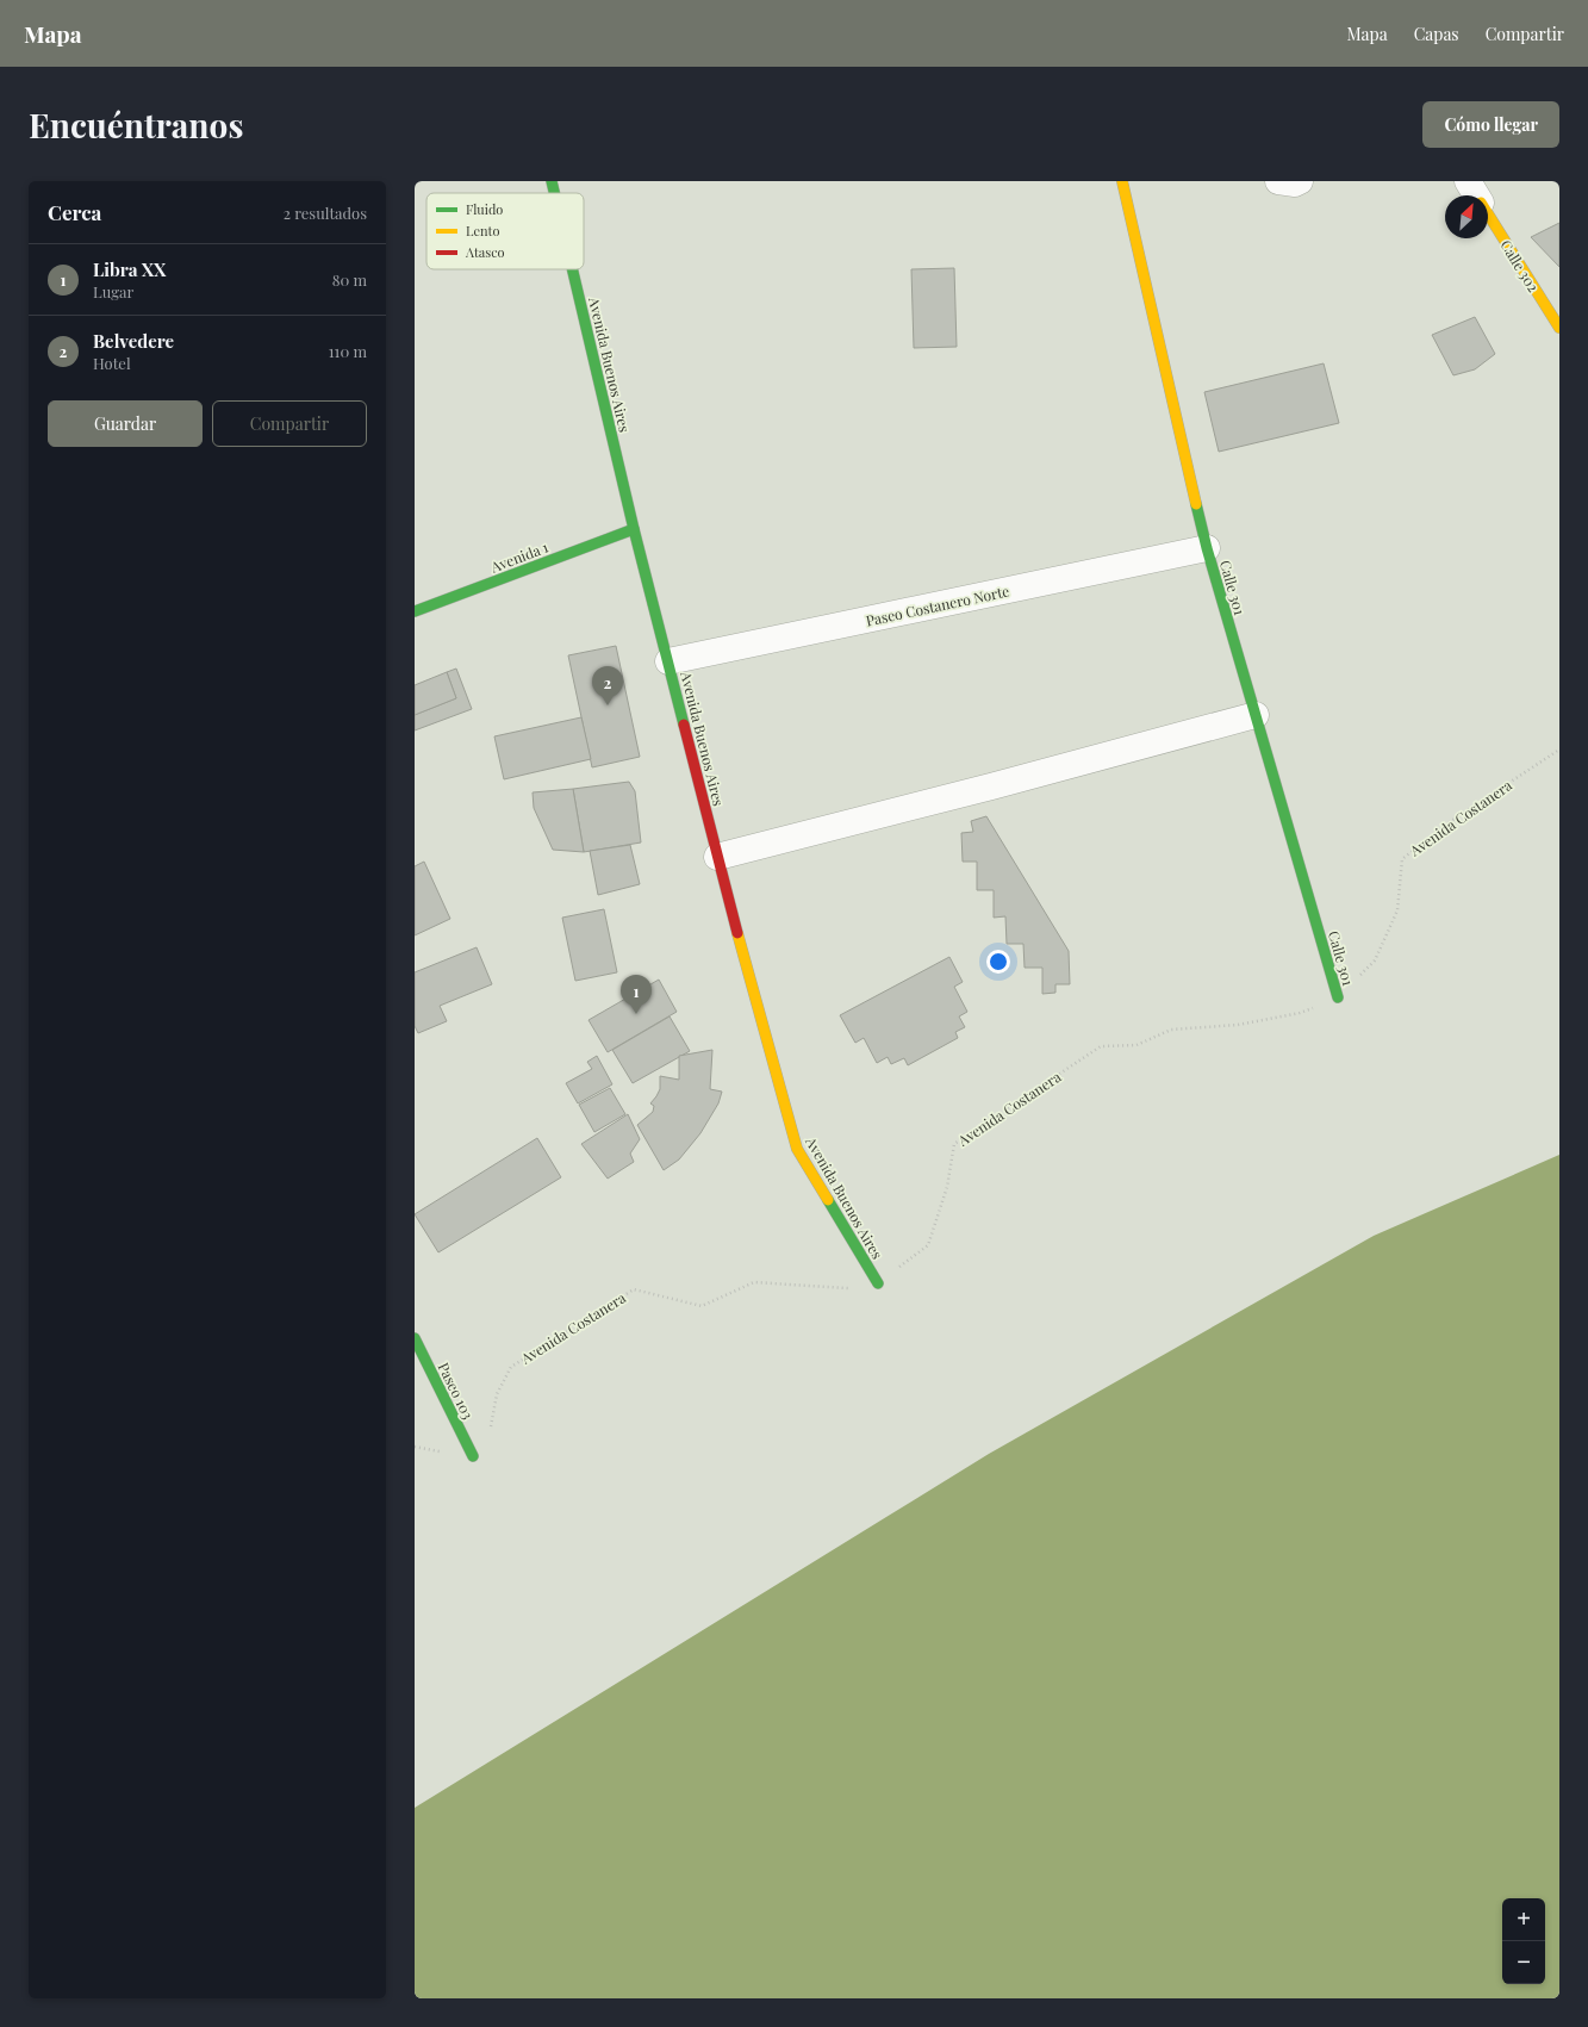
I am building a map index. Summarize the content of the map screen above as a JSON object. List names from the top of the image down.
{
  "streets": {
    "street": [
      "Calle 302",
      "Avenida Buenos Aires",
      "Avenida 1",
      "Calle 301",
      "Paseo Costanero Norte",
      "Paseo 103"
    ],
    "path": ["Avenida Costanera"]
  },
  "crossings": [
    ["Avenida Buenos Aires", "Avenida 1"],
    ["Avenida Buenos Aires", "Paseo Costanero Norte"],
    ["Avenida Buenos Aires", "Avenida Costanera"],
    ["Calle 301", "Paseo Costanero Norte"],
    ["Calle 301", "Avenida Costanera"],
    ["Avenida Costanera", "Paseo 103"]
  ],
  "legend": ["Fluido", "Lento", "Atasco"],
  "north": "top right",
  "page": {
    "header": "Mapa",
    "nav": ["Mapa", "Capas", "Compartir"],
    "buttons": [
      "Cómo llegar",
      ["Guardar", "Compartir"]
    ],
    "title": "Encuéntranos",
    "heading": ["Cerca", "2 resultados"],
    "list": [
      {
        "mark": "1",
        "name": "Libra XX",
        "note": "Lugar",
        "value": "80 m"
      },
      {
        "mark": "2",
        "name": "Belvedere",
        "note": "Hotel",
        "value": "110 m"
      }
    ],
    "pins": ["2", "1"],
    "map_buttons": ["+", "−"]
  }
}
